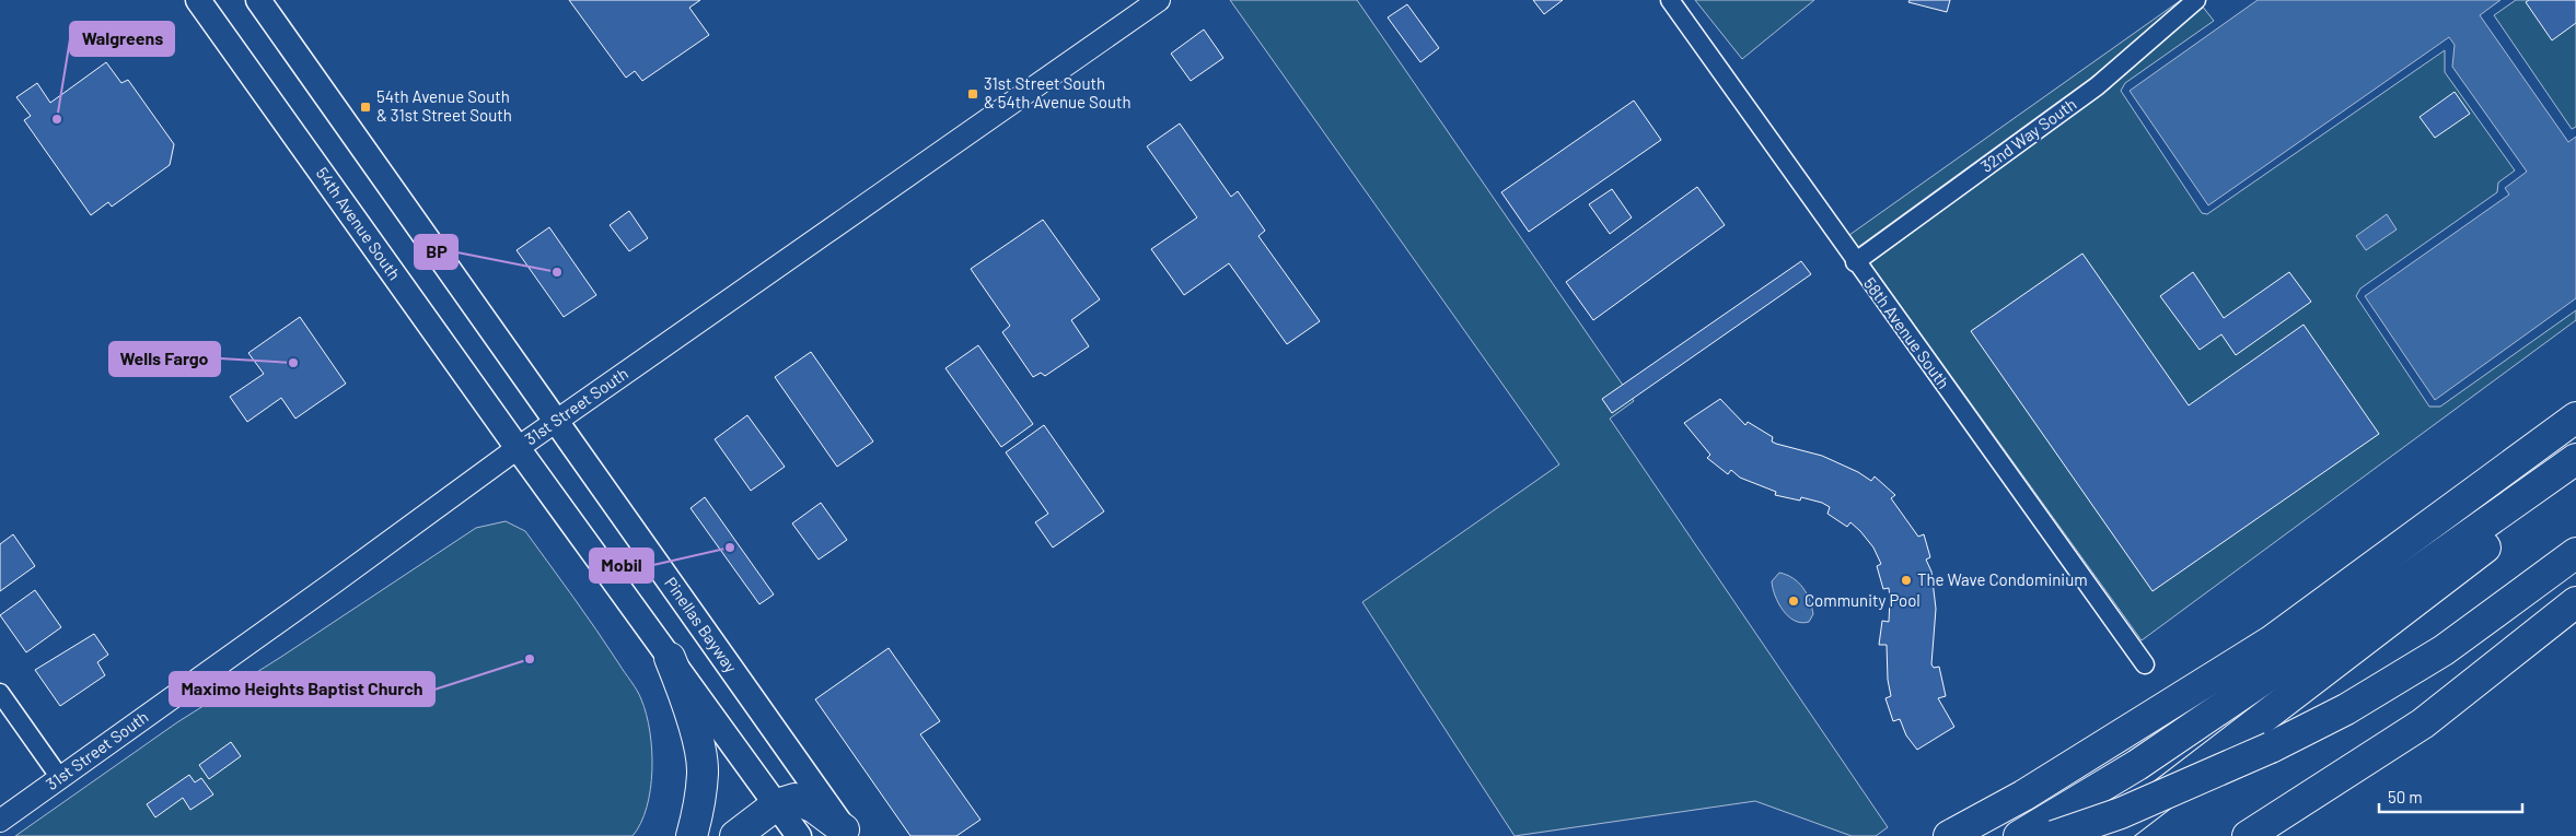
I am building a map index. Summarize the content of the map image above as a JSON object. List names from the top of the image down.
{
  "streets": {
    "main road": ["54th Avenue South", "Pinellas Bayway"],
    "street": ["32nd Way South", "58th Avenue South", "31st Street South"]
  },
  "crossings": [
    ["32nd Way South", "58th Avenue South"],
    ["54th Avenue South", "31st Street South"],
    ["31st Street South", "Pinellas Bayway"]
  ],
  "places": {
    "transit": ["31st Street South & 54th Avenue South", "54th Avenue South & 31st Street South"],
    "other": [
      "Walgreens",
      "BP",
      "Wells Fargo",
      "Mobil",
      "The Wave Condominium",
      "Community Pool",
      "Maximo Heights Baptist Church"
    ]
  },
  "scale_bar": "50 m"
}
